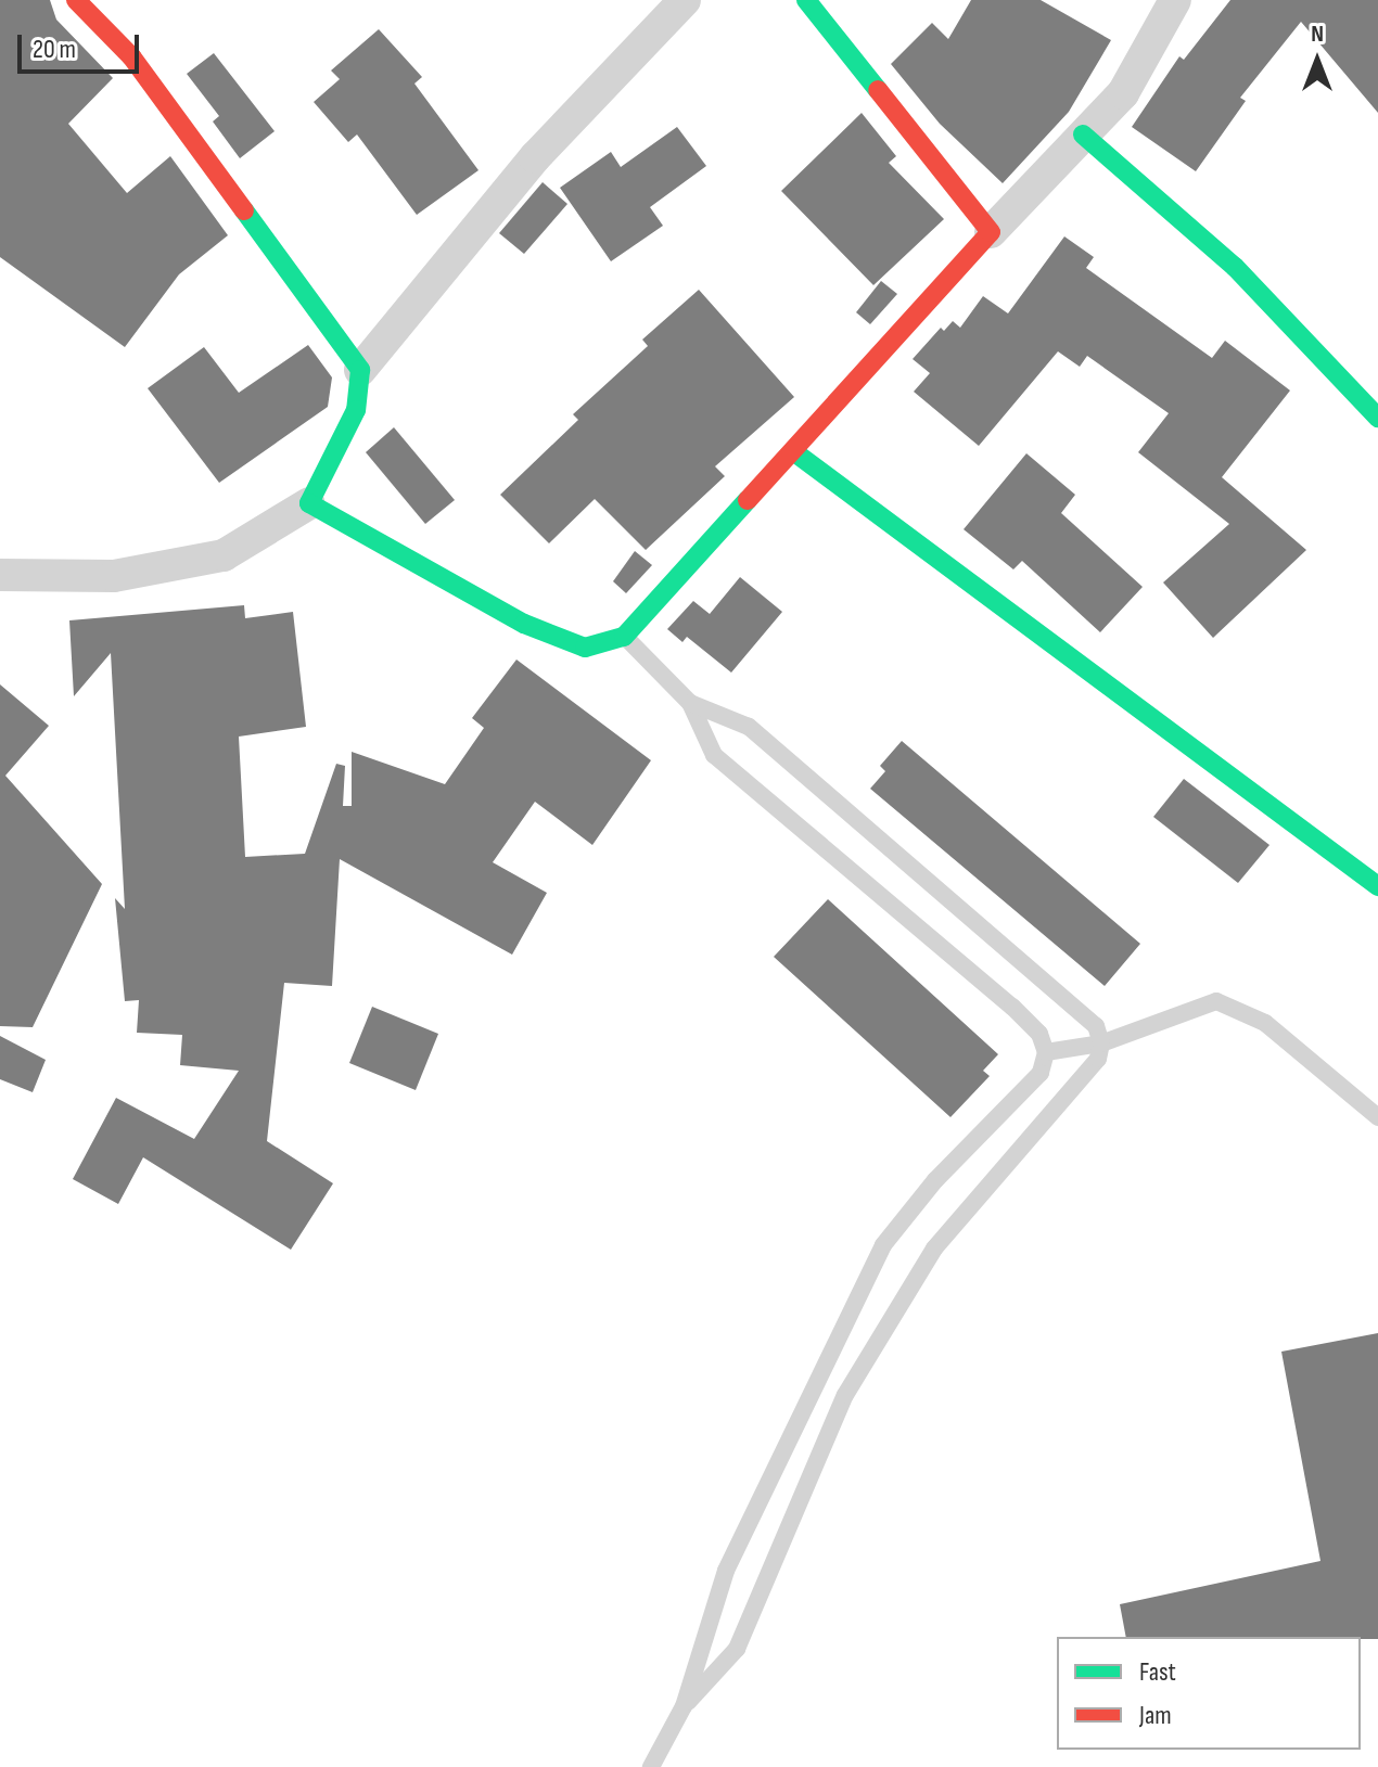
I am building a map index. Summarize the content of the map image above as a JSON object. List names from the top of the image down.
{
  "legend": ["Fast", "Jam"],
  "scale_bar": "20 m",
  "north": "top"
}
